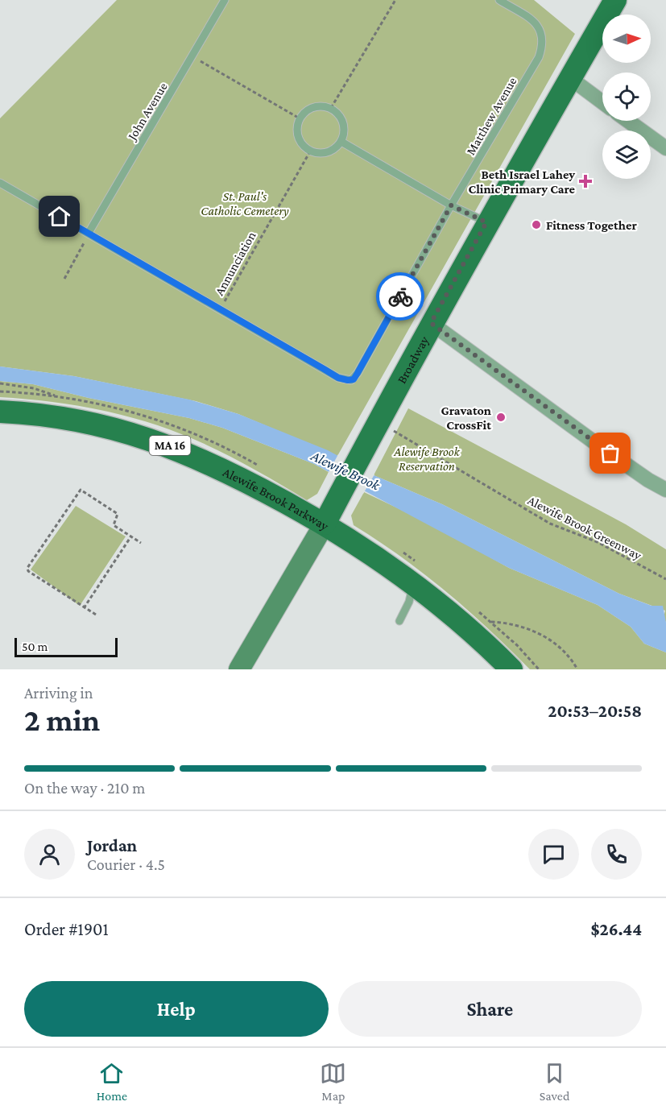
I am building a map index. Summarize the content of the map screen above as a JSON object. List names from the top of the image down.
{
  "streets": {
    "main road": ["Broadway", "MA 16", "Alewife Brook Parkway"],
    "lane": ["John Avenue", "Matthew Avenue"],
    "path": ["Annunciation", "Alewife Brook Greenway"]
  },
  "crossings": [
    ["Matthew Avenue", "Annunciation"],
    ["Broadway", "Alewife Brook Parkway"]
  ],
  "water": ["Alewife Brook"],
  "parks": ["St. Paul's Catholic Cemetery", "Alewife Brook Reservation"],
  "places": {
    "health": ["Beth Israel Lahey Clinic Primary Care"],
    "other": ["Fitness Together", "Gravaton CrossFit"]
  },
  "scale_bar": "50 m",
  "north": "right",
  "page": {
    "scale": "50 m",
    "heading": ["2 min", "Arriving in", "20:53–20:58"],
    "panel": [
      "Jordan",
      "Courier · 4.5",
      "Order #1901",
      "$26.44"
    ],
    "bar": "On the way · 210 m",
    "buttons": ["Help", "Share"],
    "tabs": ["Home", "Map", "Saved"]
  }
}
